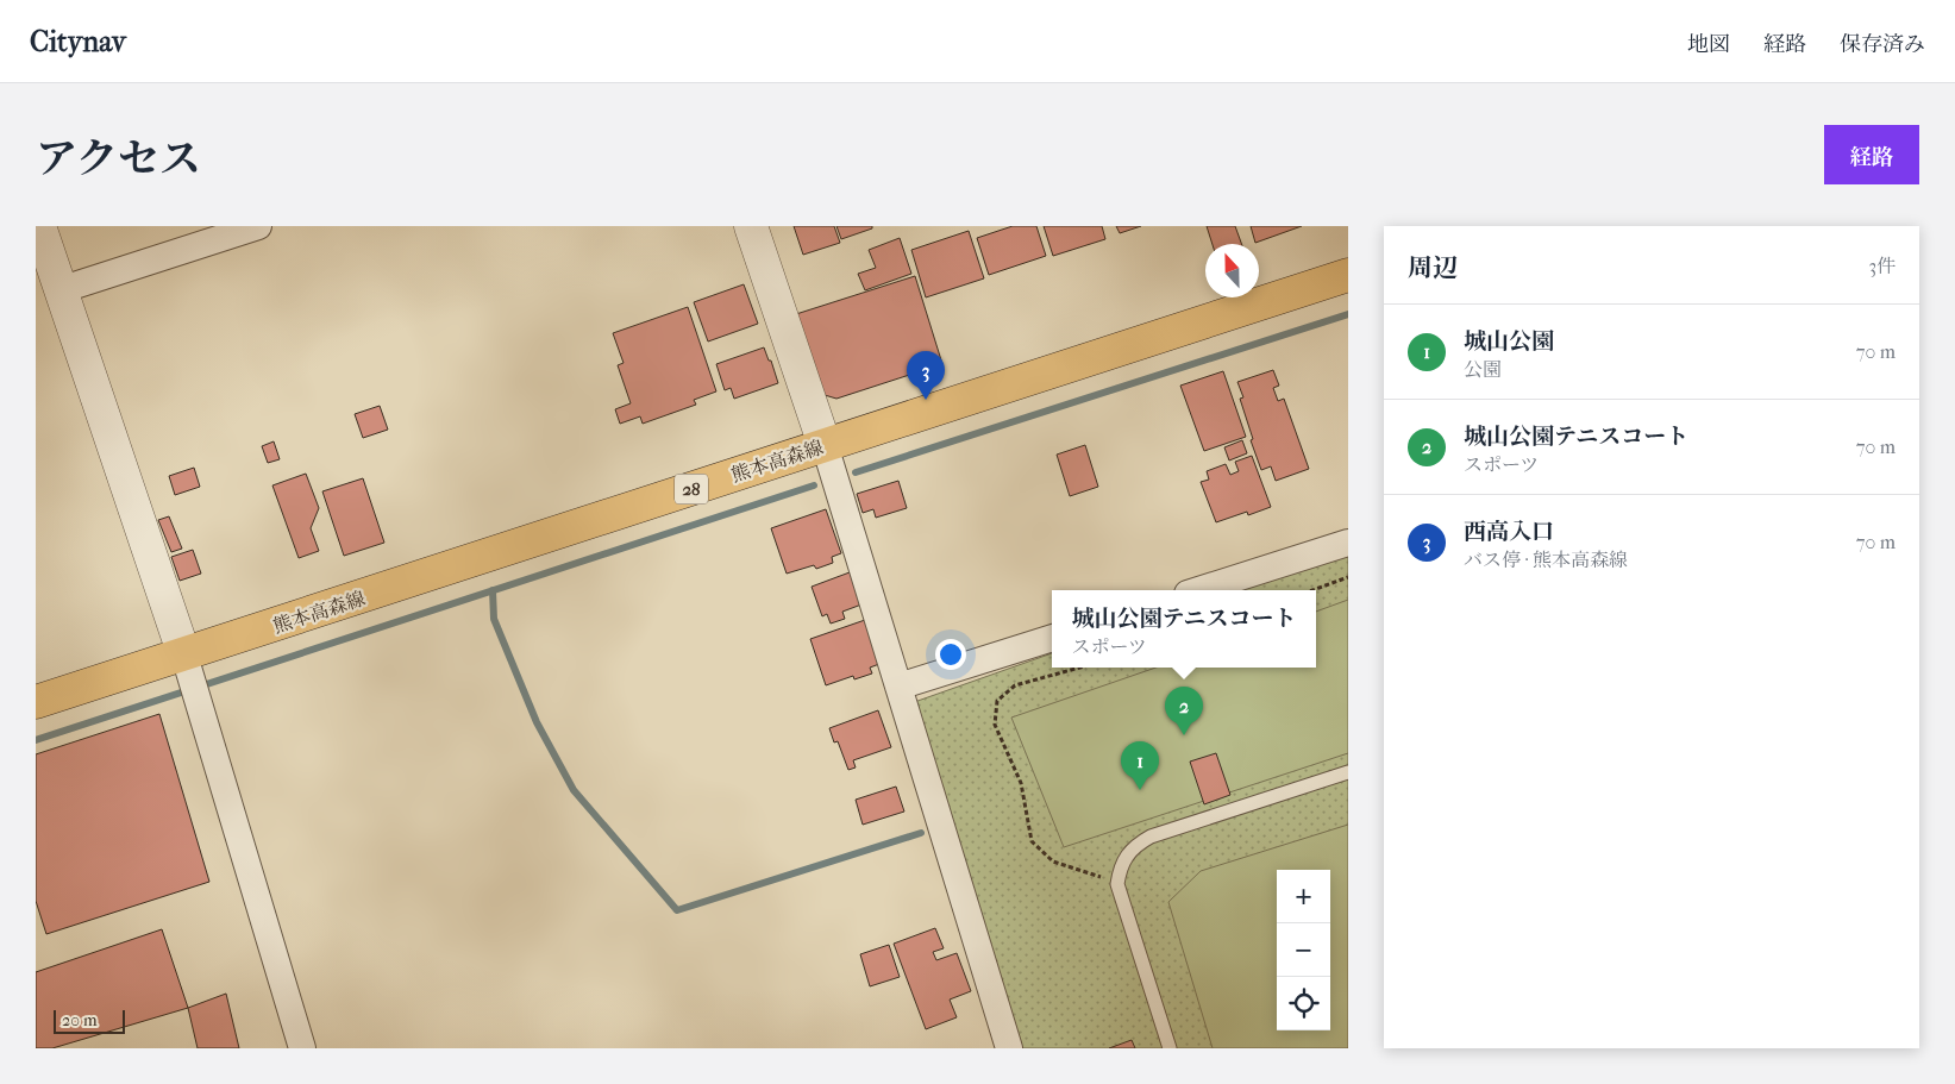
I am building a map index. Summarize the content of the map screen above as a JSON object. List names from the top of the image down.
{
  "streets": {
    "main road": ["熊本高森線", "28"]
  },
  "scale_bar": "20 m",
  "north": "top",
  "page": {
    "header": "Citynav",
    "nav": ["地図", "経路", "保存済み"],
    "title": "アクセス",
    "buttons": "経路",
    "heading": ["周辺", "3件"],
    "list": [
      {
        "mark": "1",
        "name": "城山公園",
        "note": "公園",
        "value": "70 m"
      },
      {
        "mark": "2",
        "name": "城山公園テニスコート",
        "note": "スポーツ",
        "value": "70 m"
      },
      {
        "mark": "3",
        "name": "西高入口",
        "note": "バス停 · 熊本高森線",
        "value": "70 m"
      }
    ],
    "pins": ["3", "2", "1"],
    "popup": ["城山公園テニスコート", "スポーツ"],
    "map_buttons": ["+", "−"],
    "scale": "20 m"
  }
}
